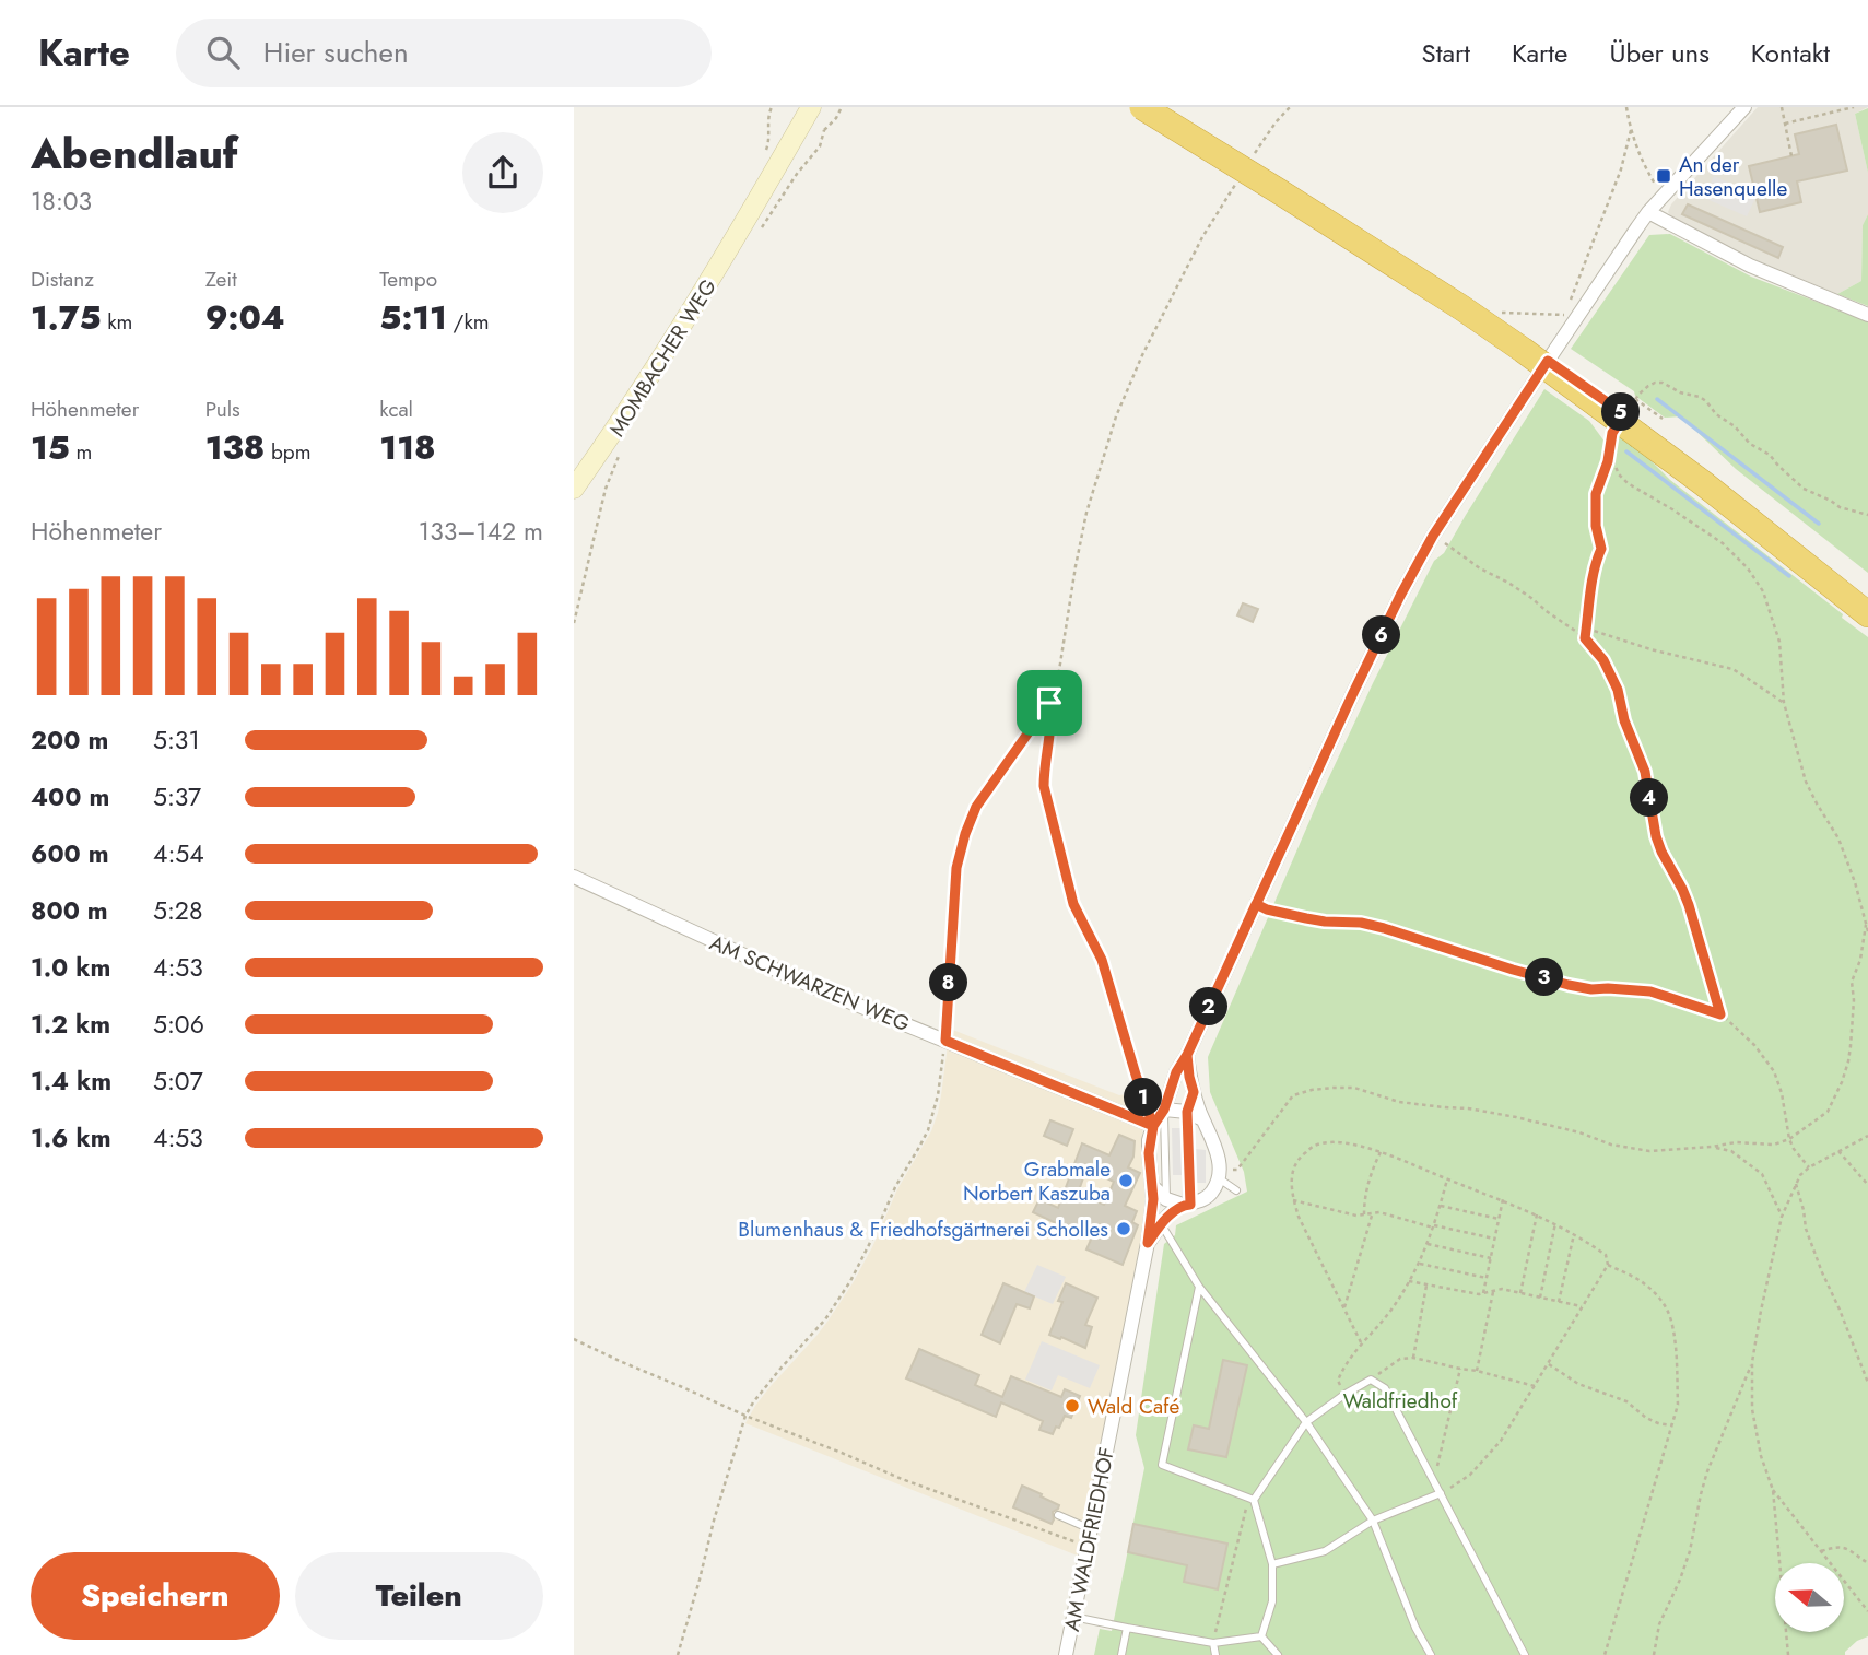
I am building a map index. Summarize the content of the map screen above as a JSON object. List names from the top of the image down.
{
  "streets": {
    "street": ["AM SCHWARZEN WEG", "AM WALDFRIEDHOF"],
    "path": ["MOMBACHER WEG"]
  },
  "parks": ["Waldfriedhof"],
  "places": {
    "transit": ["An der Hasenquelle"],
    "other": ["Grabmale Norbert Kaszuba", "Blumenhaus & Friedhofsgärtnerei Scholles", "Wald Café"]
  },
  "north": "left",
  "page": {
    "header": "Karte",
    "search": "Hier suchen",
    "nav": [
      "Start",
      "Karte",
      "Über uns",
      "Kontakt"
    ],
    "heading": ["Abendlauf", "18:03"],
    "stats": [
      ["Distanz", "1.75 km"],
      ["Zeit", "9:04"],
      ["Tempo", "5:11 /km"],
      ["Höhenmeter", "15 m"],
      ["Puls", "138 bpm"],
      ["kcal", "118"]
    ],
    "pins": [
      "5",
      "6",
      "4",
      "3",
      "8",
      "2",
      "1"
    ],
    "chart": ["Höhenmeter", "133–142 m"],
    "list": [
      {
        "name": "200 m",
        "note": "5:31"
      },
      {
        "name": "400 m",
        "note": "5:37"
      },
      {
        "name": "600 m",
        "note": "4:54"
      },
      {
        "name": "800 m",
        "note": "5:28"
      },
      {
        "name": "1.0 km",
        "note": "4:53"
      },
      {
        "name": "1.2 km",
        "note": "5:06"
      },
      {
        "name": "1.4 km",
        "note": "5:07"
      },
      {
        "name": "1.6 km",
        "note": "4:53"
      }
    ],
    "buttons": ["Speichern", "Teilen"]
  }
}
